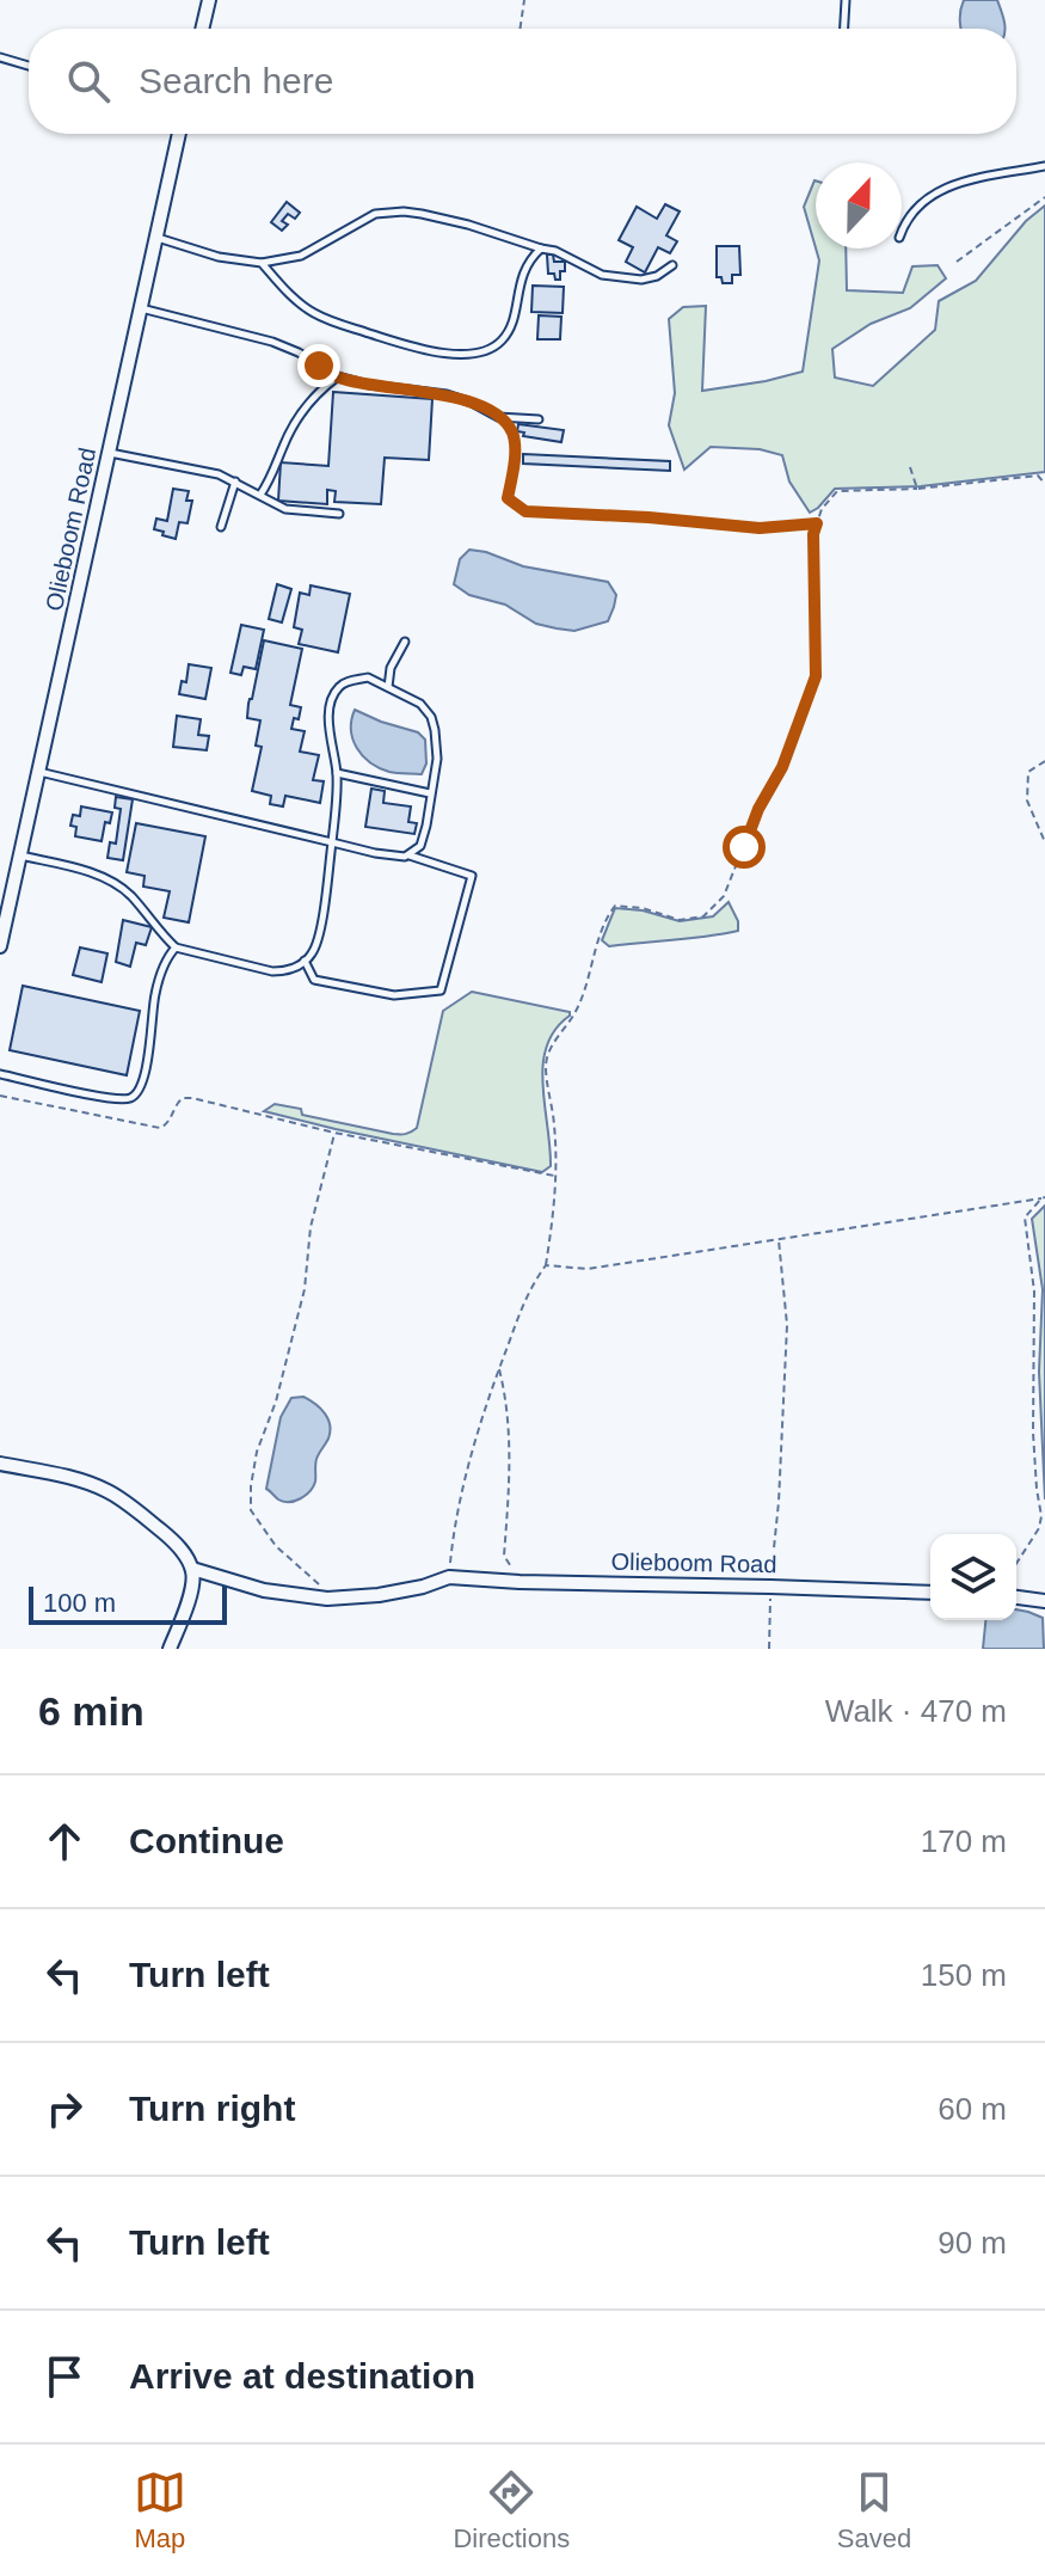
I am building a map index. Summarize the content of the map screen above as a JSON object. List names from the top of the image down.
{
  "streets": {
    "street": ["Olieboom Road"]
  },
  "scale_bar": "100 m",
  "north": "top",
  "page": {
    "search": "Search here",
    "scale": "100 m",
    "heading": ["6 min", "Walk · 470 m"],
    "list": [
      ["Continue", "170 m"],
      ["Turn left", "150 m"],
      ["Turn right", "60 m"],
      ["Turn left", "90 m"],
      "Arrive at destination"
    ],
    "nav": ["Map", "Directions", "Saved"]
  }
}
